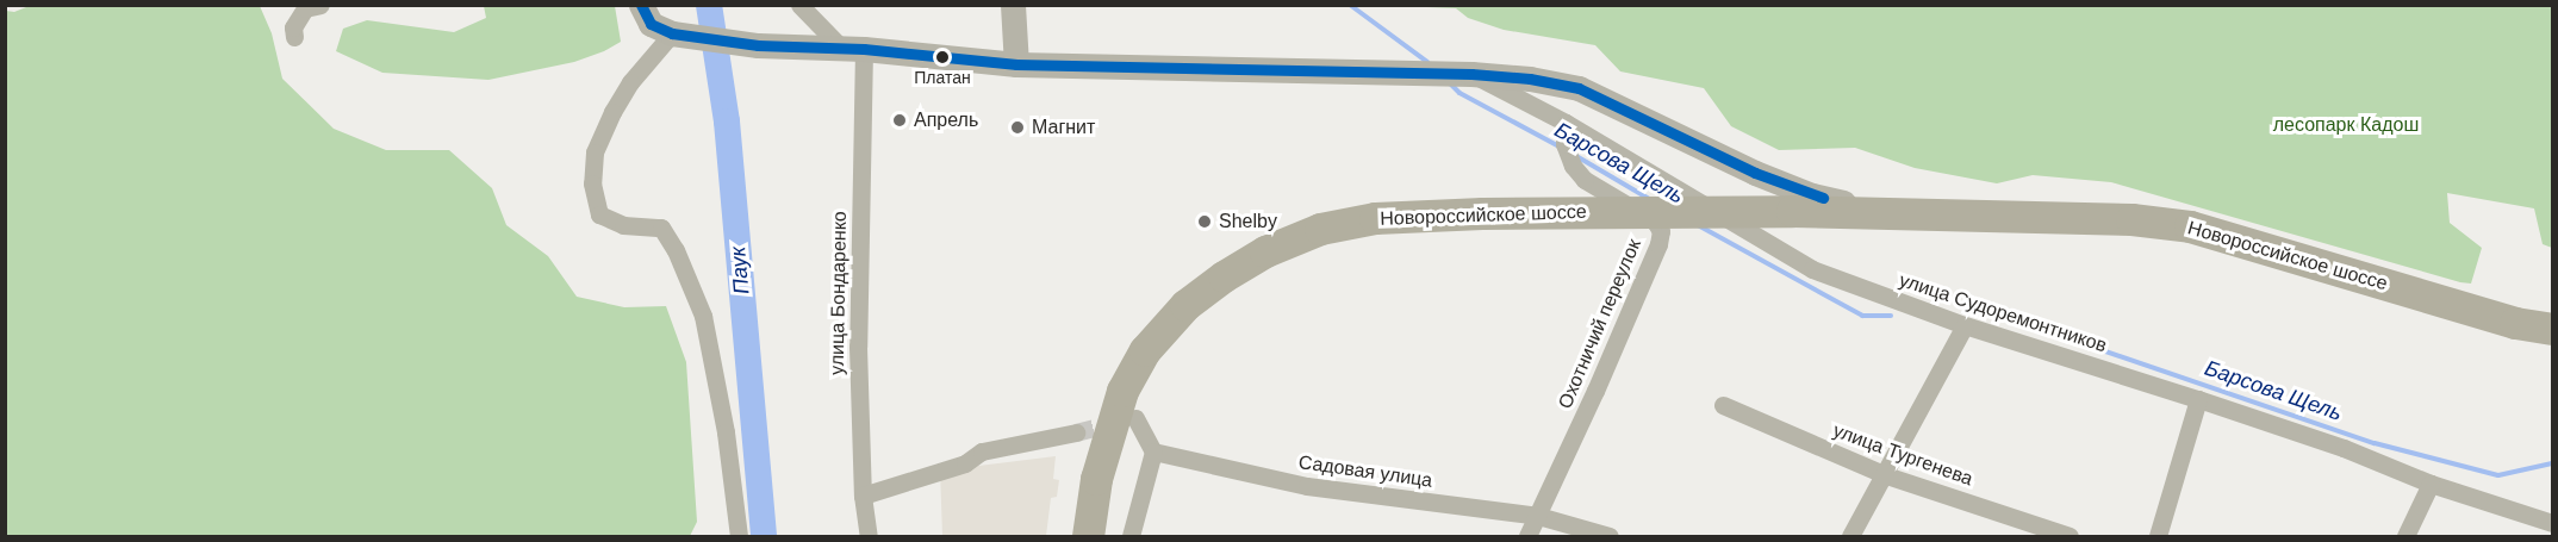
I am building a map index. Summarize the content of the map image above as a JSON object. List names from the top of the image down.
{
  "streets": {
    "highway": ["Новороссийское шоссе"],
    "street": [
      "улица Бондаренко",
      "улица Судоремонтников",
      "Охотничий переулок",
      "улица Тургенева",
      "Садовая улица"
    ]
  },
  "crossings": [
    ["Новороссийское шоссе", "улица Бондаренко"],
    ["Новороссийское шоссе", "улица Судоремонтников"],
    ["улица Судоремонтников", "Охотничий переулок"],
    ["Охотничий переулок", "Садовая улица"]
  ],
  "water": ["Барсова Щель", "Паук"],
  "parks": ["лесопарк Кадош"],
  "places": [
    "Платан",
    "Апрель",
    "Магнит",
    "Shelby"
  ]
}
